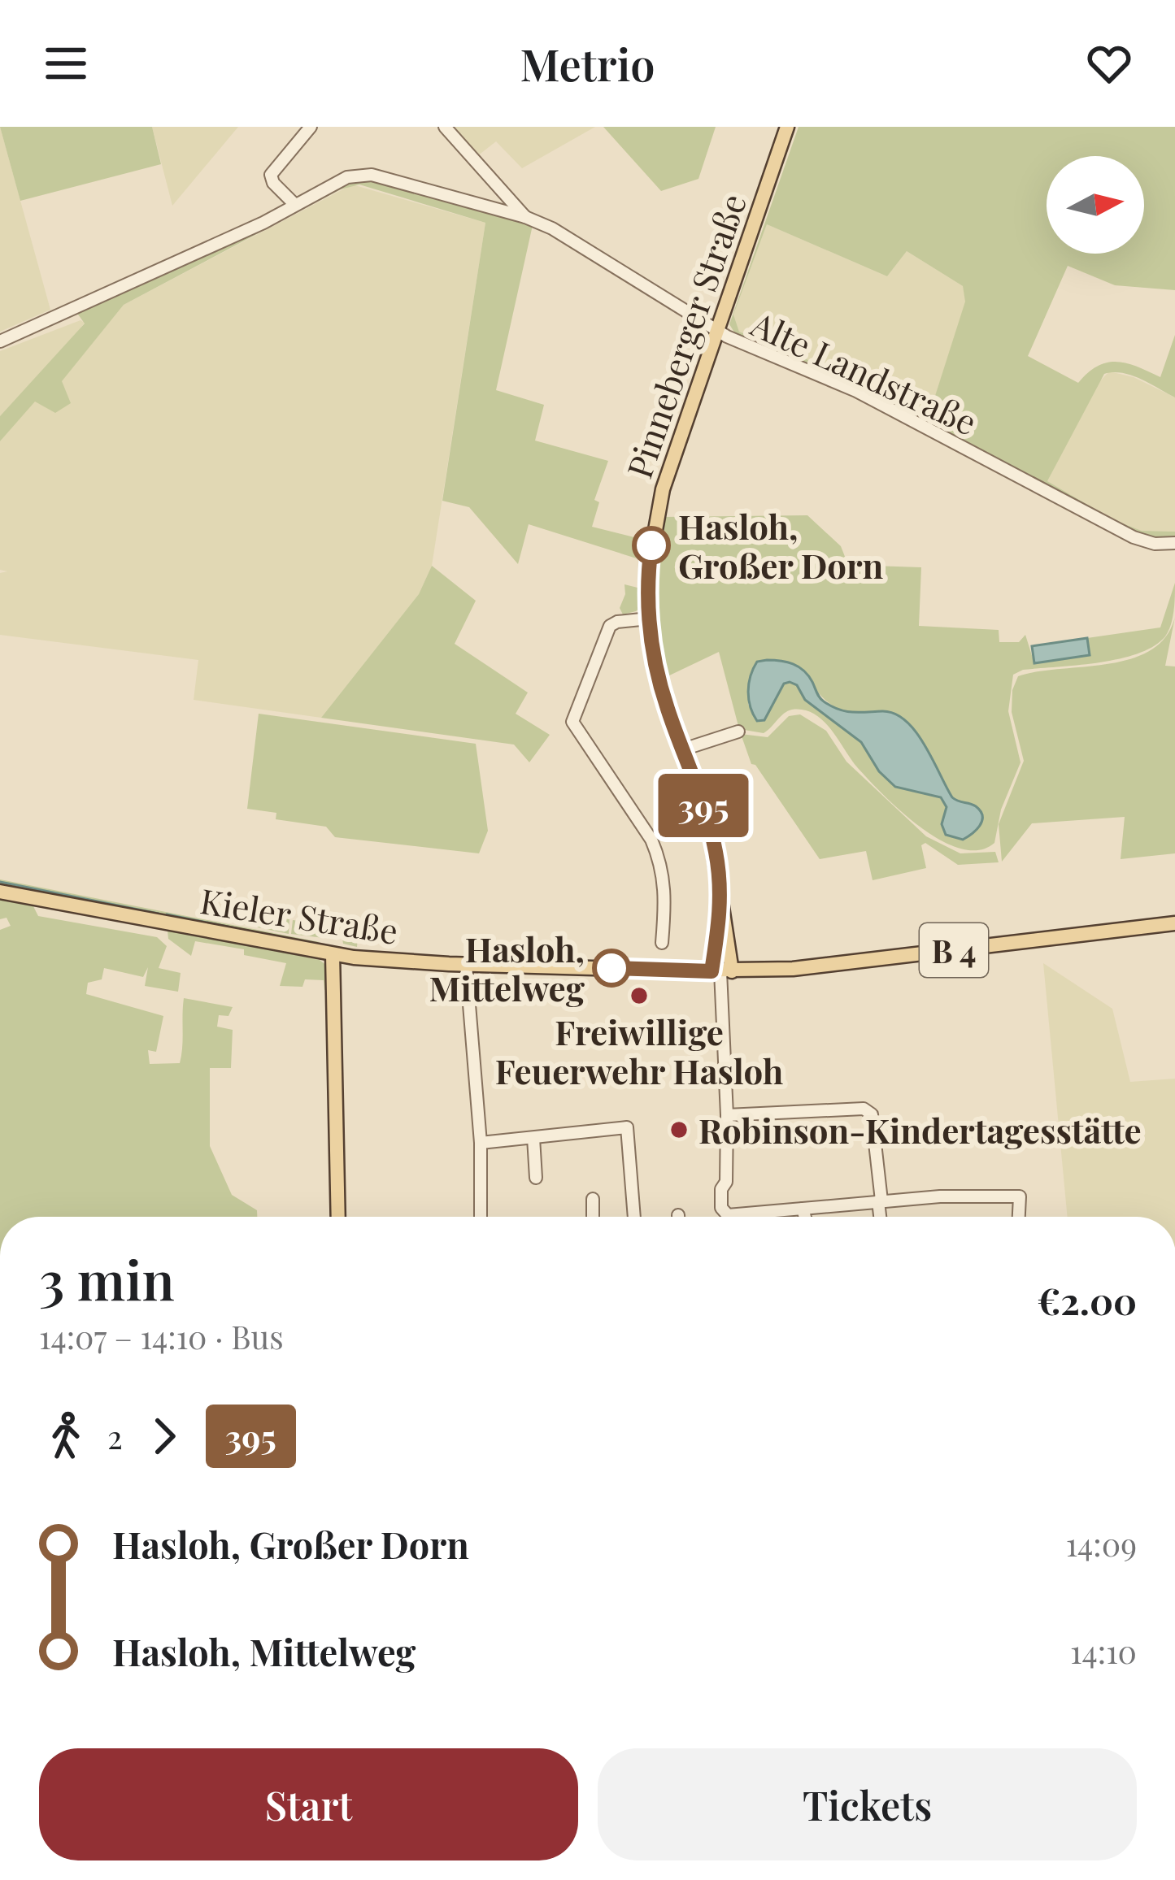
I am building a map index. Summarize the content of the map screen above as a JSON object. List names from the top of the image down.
{
  "streets": {
    "main road": ["Pinneberger Straße", "Kieler Straße", "B 4"],
    "street": ["Alte Landstraße"]
  },
  "crossings": [
    ["Pinneberger Straße", "Alte Landstraße"],
    ["Pinneberger Straße", "Kieler Straße"]
  ],
  "places": [
    "Hasloh, Großer Dorn",
    "Hasloh, Mittelweg",
    "Freiwillige Feuerwehr Hasloh",
    "Robinson-Kindertagesstätte"
  ],
  "lines": ["bus line 395"],
  "north": "right",
  "page": {
    "header": "Metrio",
    "on_map": "395",
    "heading": ["3 min", "14:07 – 14:10 · Bus", "€2.00"],
    "legs": ["2", "395"],
    "list": [
      {
        "name": "Hasloh, Großer Dorn",
        "value": "14:09"
      },
      {
        "name": "Hasloh, Mittelweg",
        "value": "14:10"
      }
    ],
    "buttons": ["Start", "Tickets"]
  }
}
